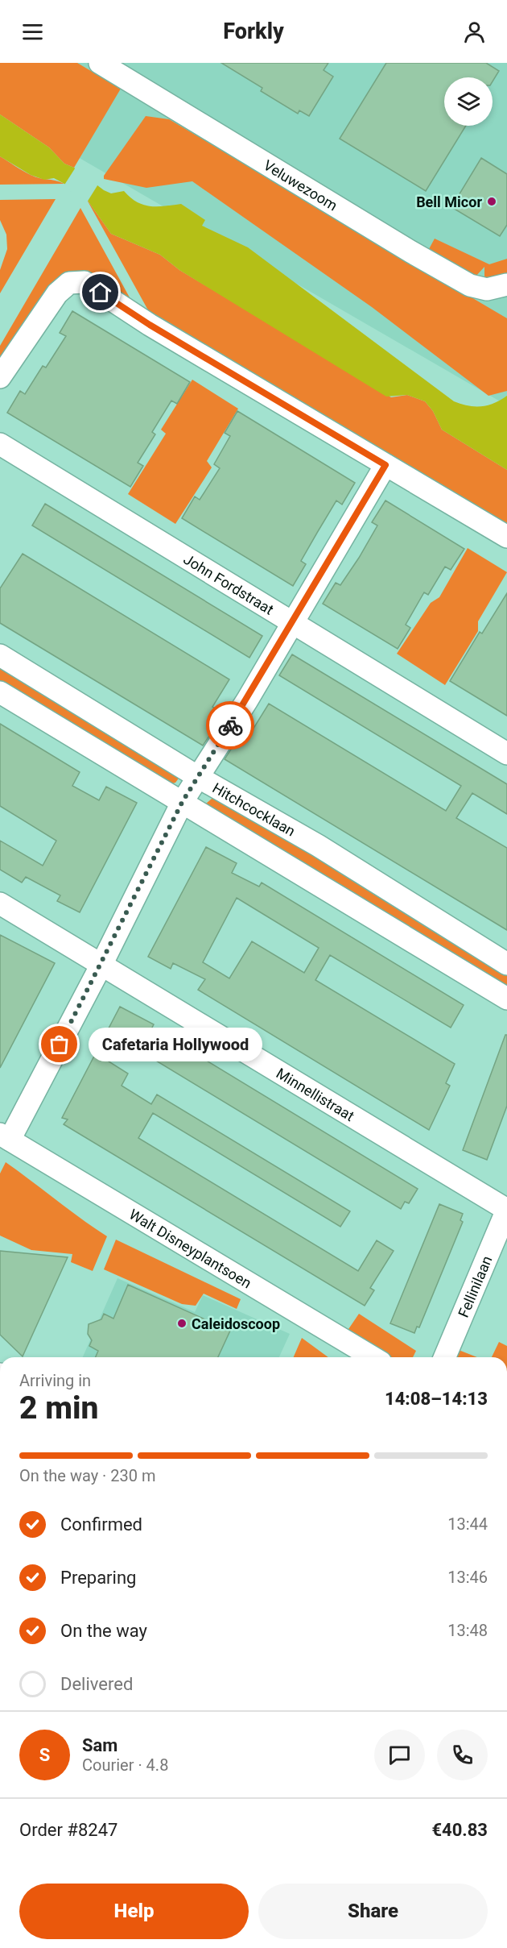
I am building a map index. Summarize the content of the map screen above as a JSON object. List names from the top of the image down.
{
  "streets": {
    "street": [
      "Veluwezoom",
      "John Fordstraat",
      "Hitchcocklaan",
      "Minnellistraat",
      "Walt Disneyplantsoen",
      "Fellinilaan"
    ]
  },
  "crossings": [
    ["Minnellistraat", "Fellinilaan"]
  ],
  "places": ["Bell Micor", "Cafetaria Hollywood", "Caleidoscoop"],
  "page": {
    "header": "Forkly",
    "bubble": "Cafetaria Hollywood",
    "heading": ["2 min", "Arriving in", "14:08–14:13"],
    "panel": [
      "Sam",
      "Courier · 4.8",
      "Order #8247",
      "€40.83"
    ],
    "bar": "On the way · 230 m",
    "list": [
      ["Confirmed", "13:44"],
      ["Preparing", "13:46"],
      ["On the way", "13:48"],
      "Delivered"
    ],
    "round": "S",
    "buttons": ["Help", "Share"]
  }
}
